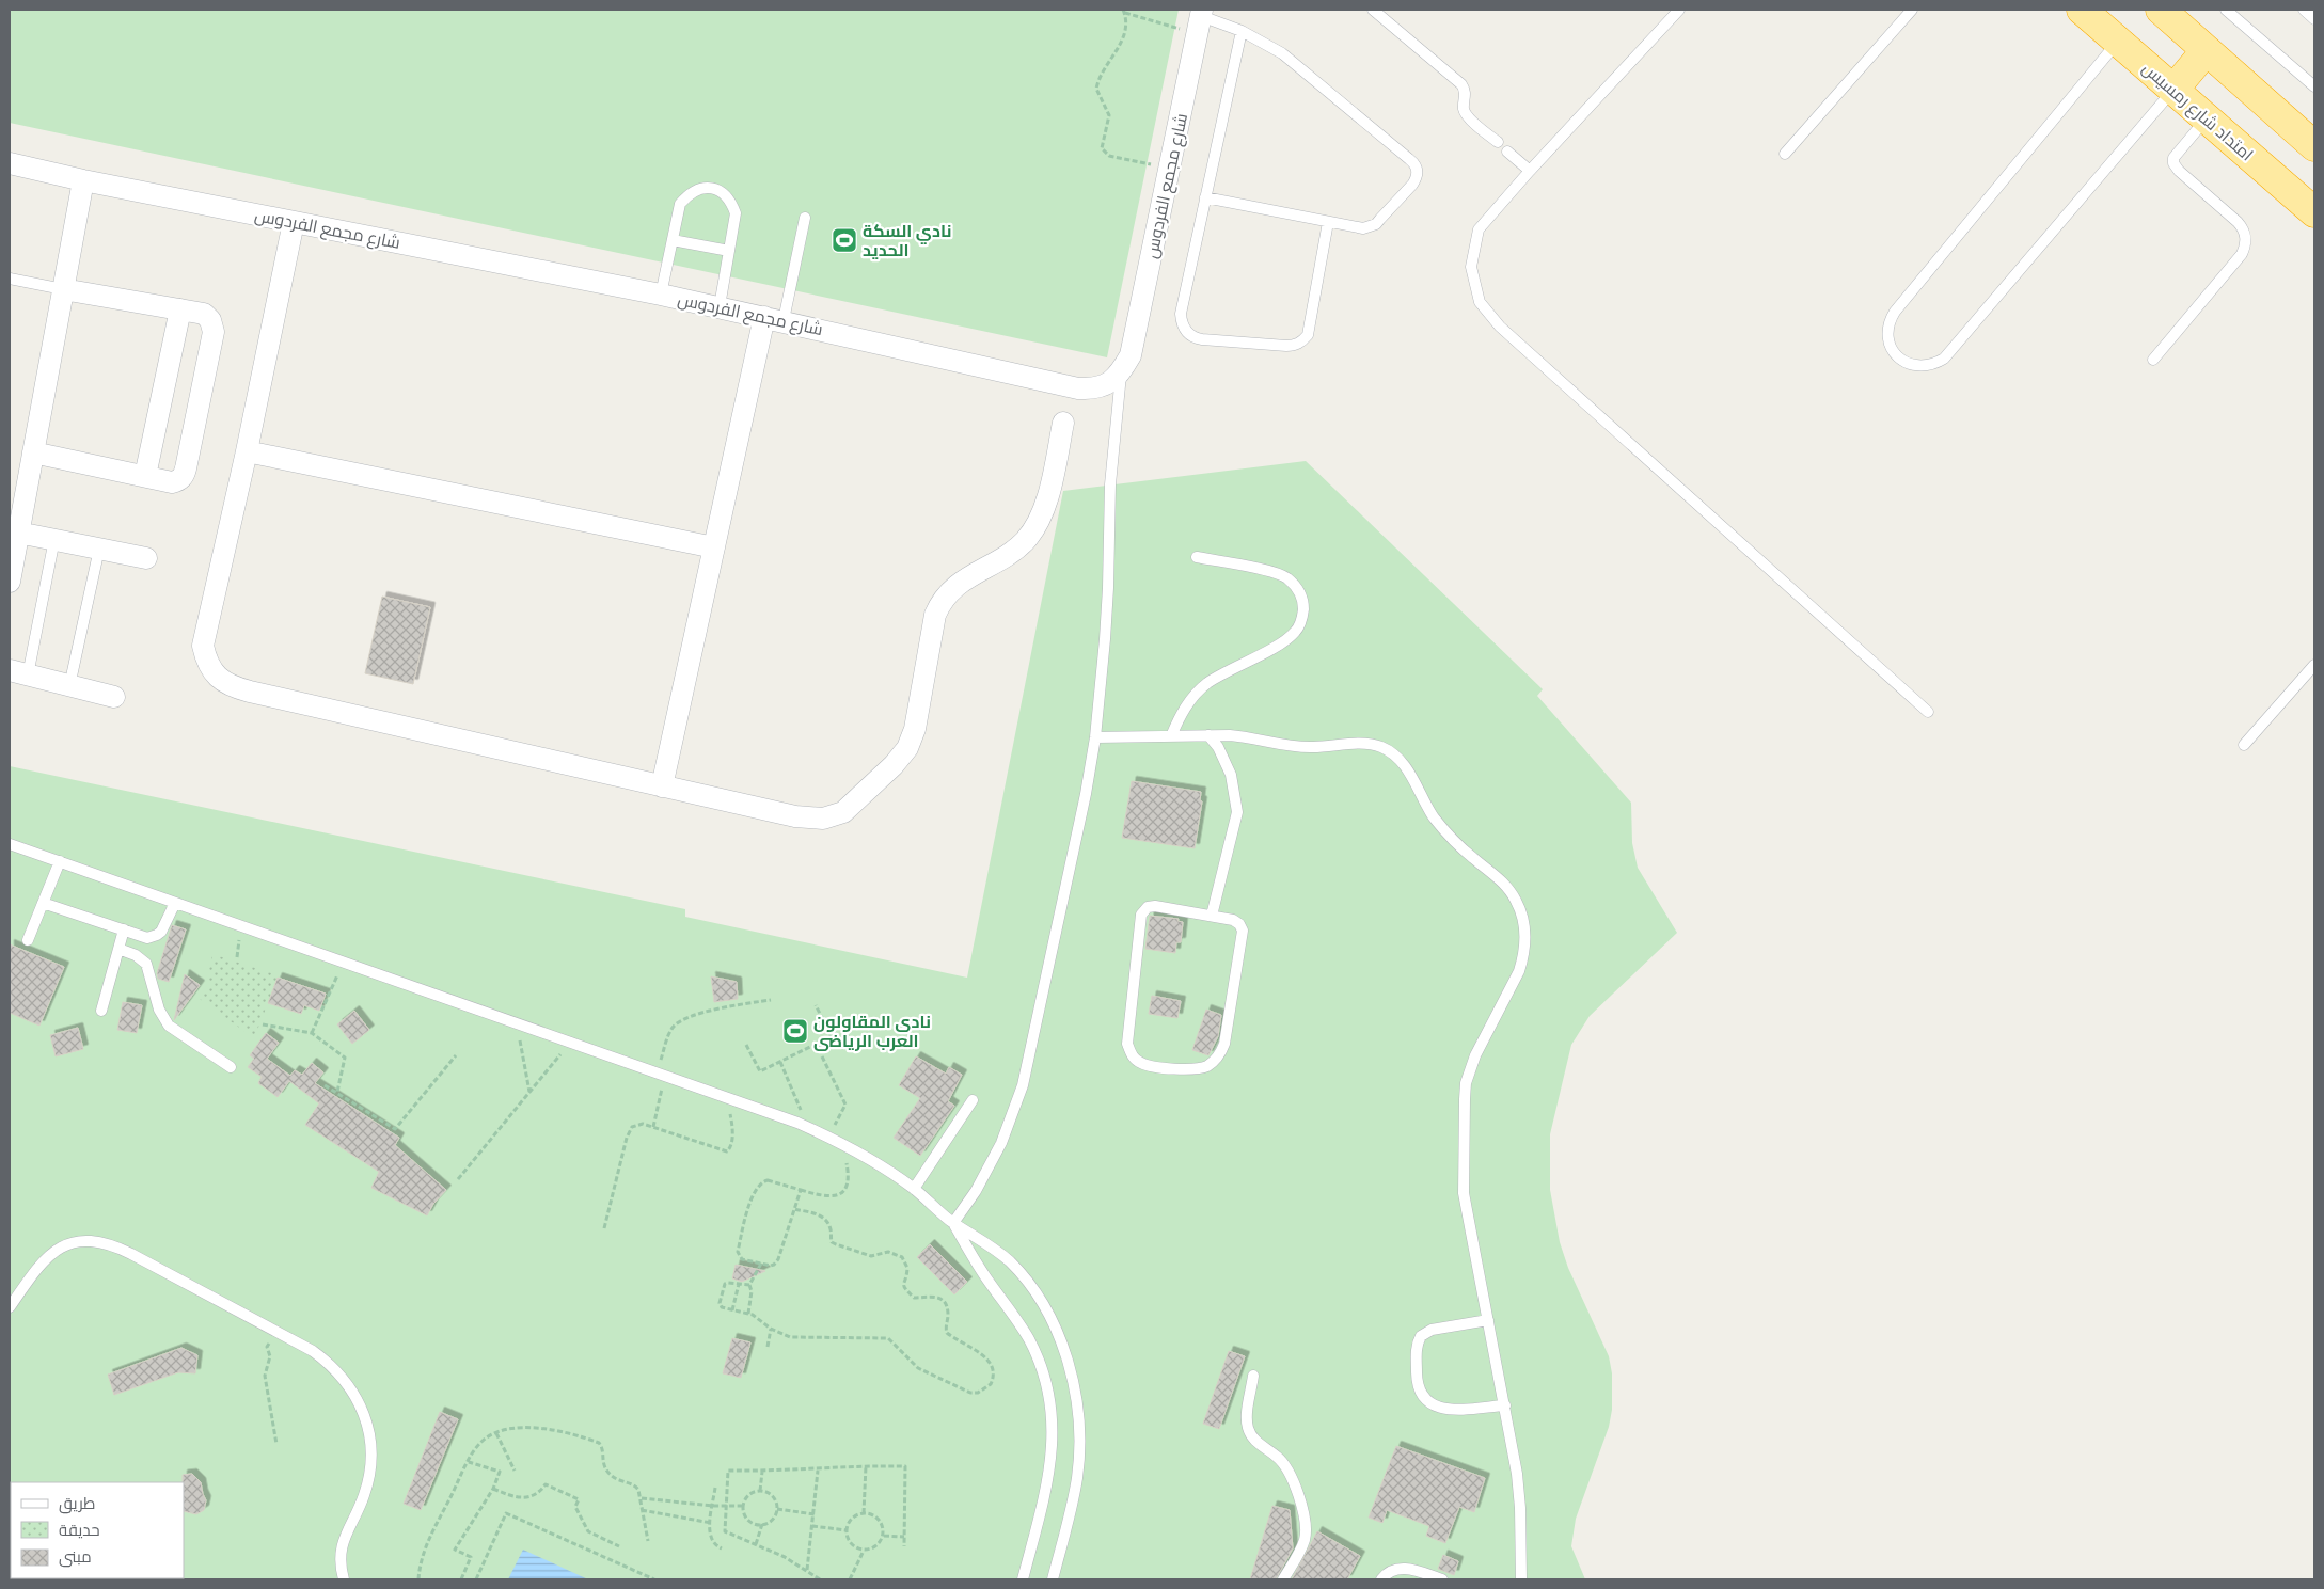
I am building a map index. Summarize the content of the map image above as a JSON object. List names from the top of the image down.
{
  "streets": {
    "highway": ["امتداد شارع رمسيس"],
    "street": ["شارع مجمع الفردوس"]
  },
  "places": {
    "sports": ["نادي السكة الحديد", "نادى المقاولون العرب الرياضى"]
  },
  "legend": ["طريق", "حديقة", "مبنى"]
}
